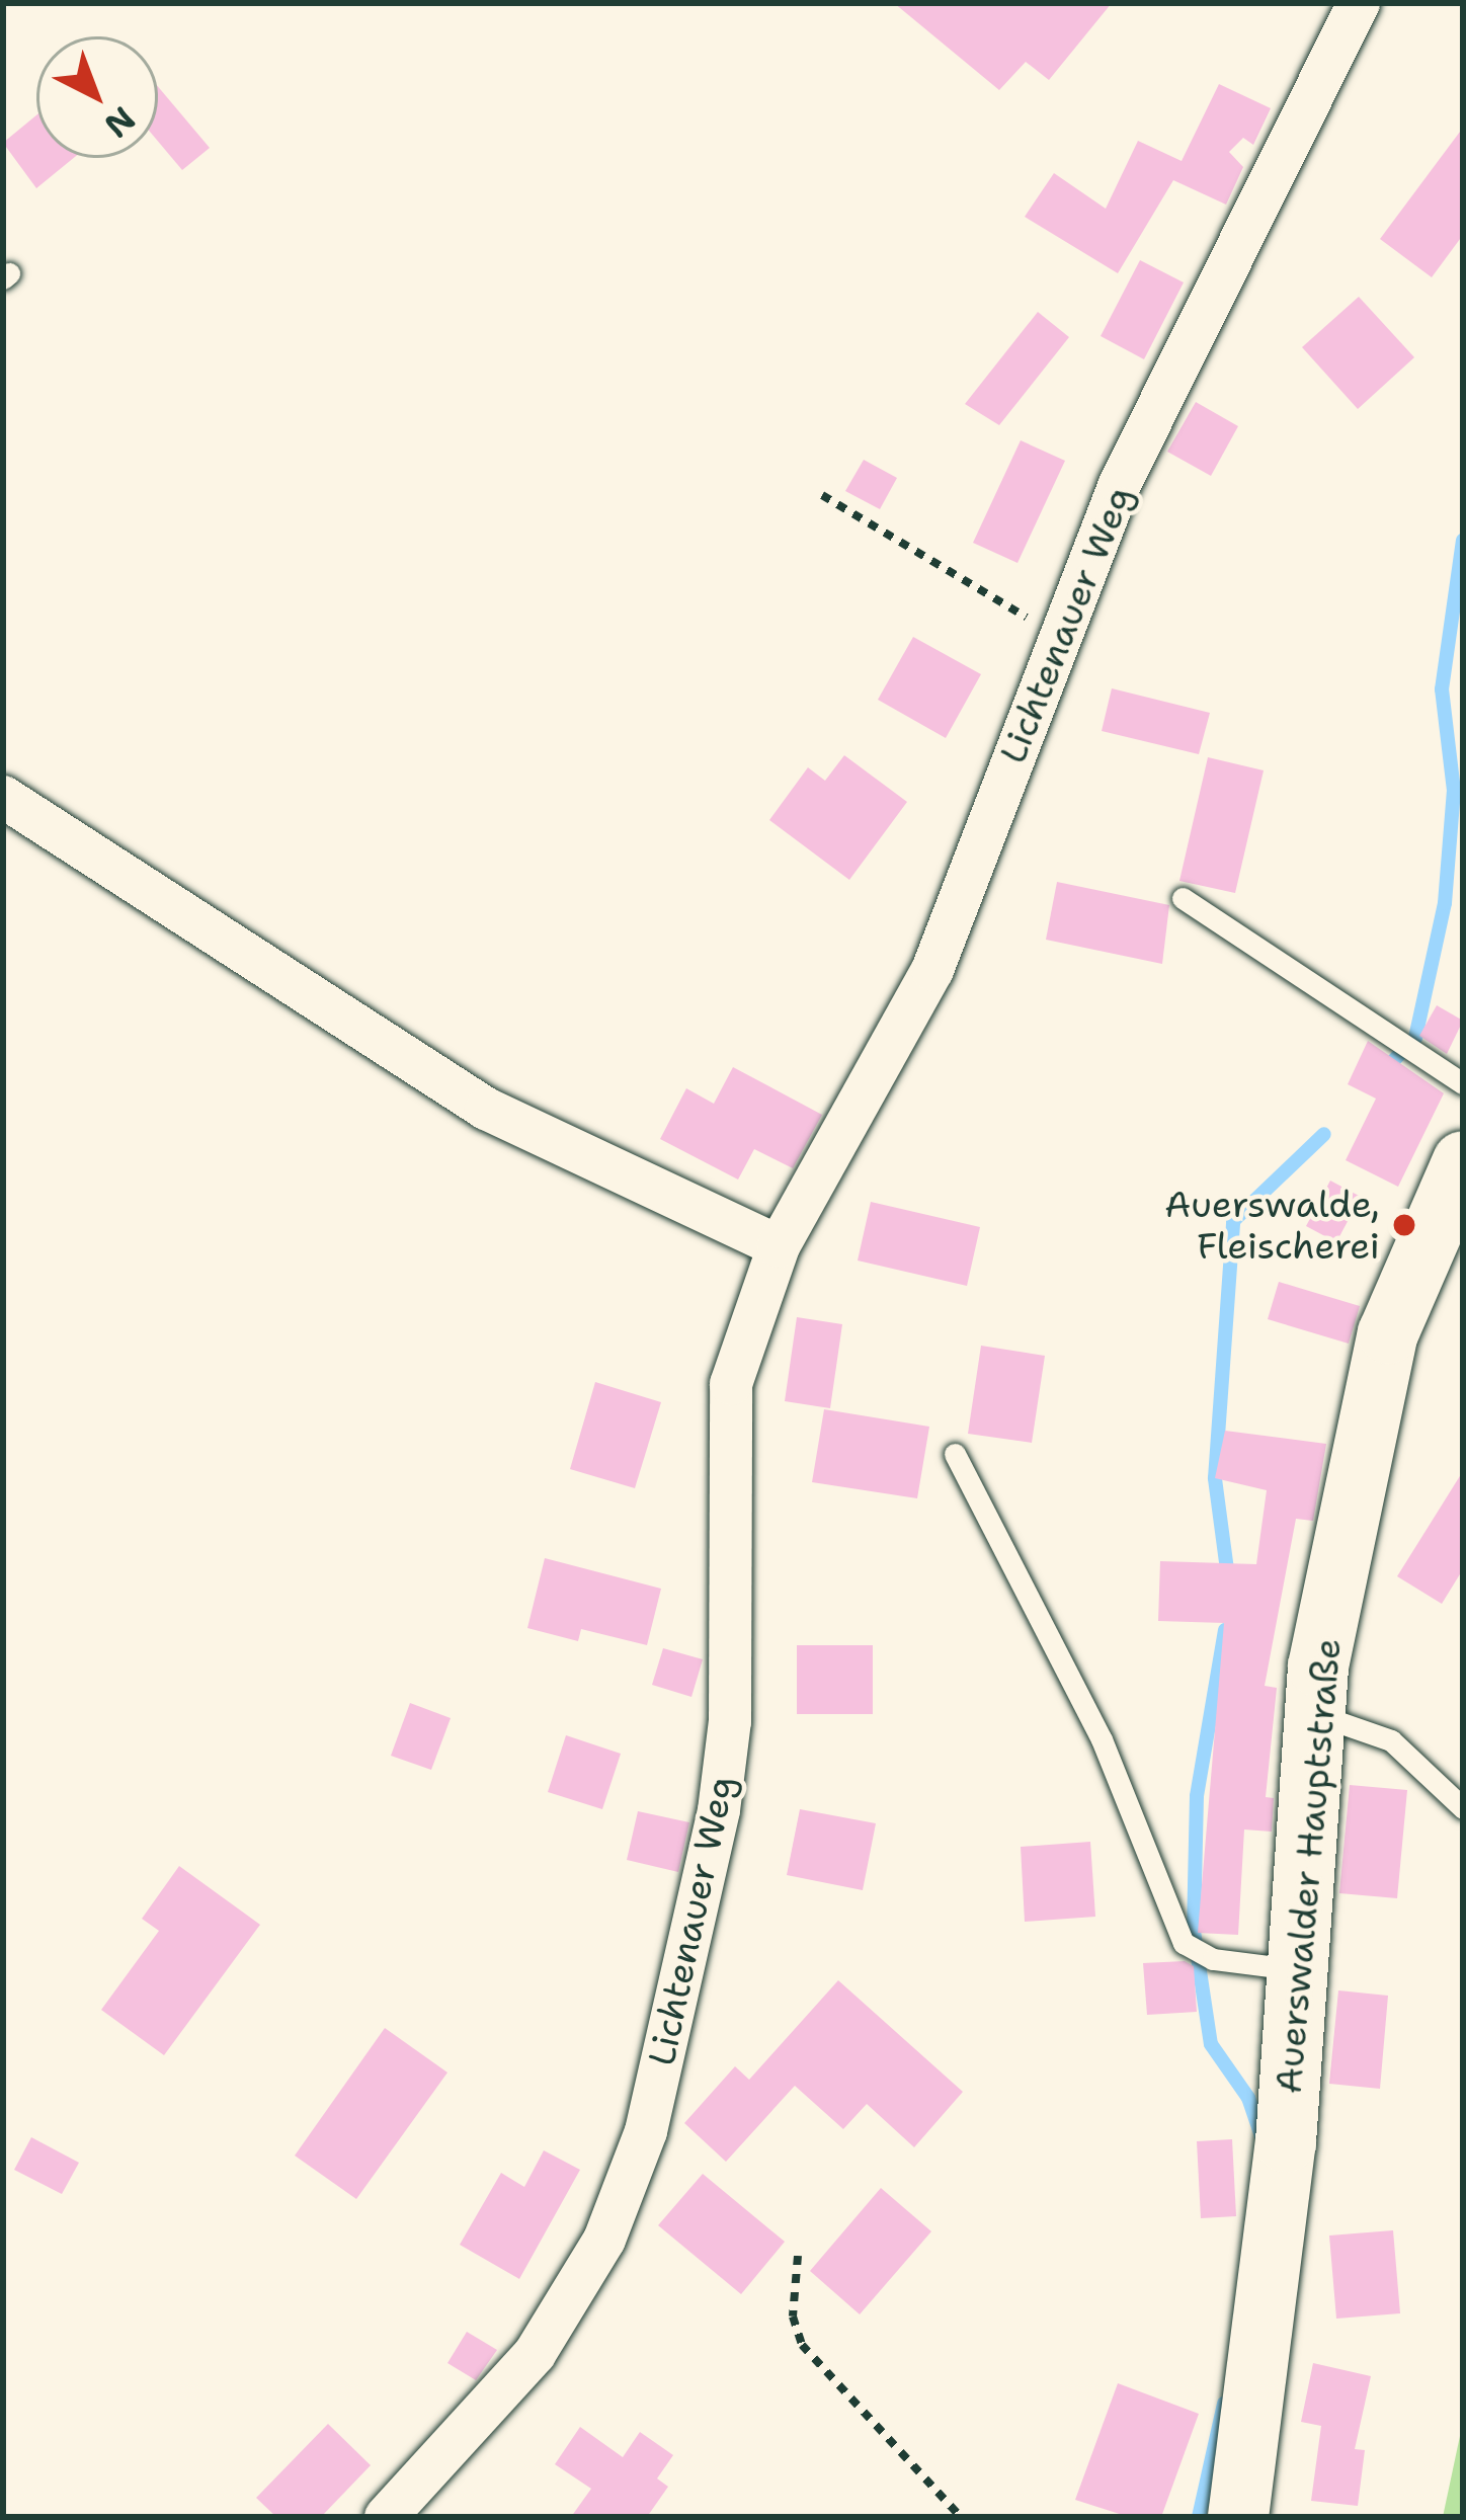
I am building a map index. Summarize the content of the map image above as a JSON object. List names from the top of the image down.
{
  "streets": {
    "main road": ["Auerswalder Hauptstraße"],
    "street": ["Lichtenauer Weg"]
  },
  "places": ["Auerswalde, Fleischerei"],
  "north": "bottom right"
}
